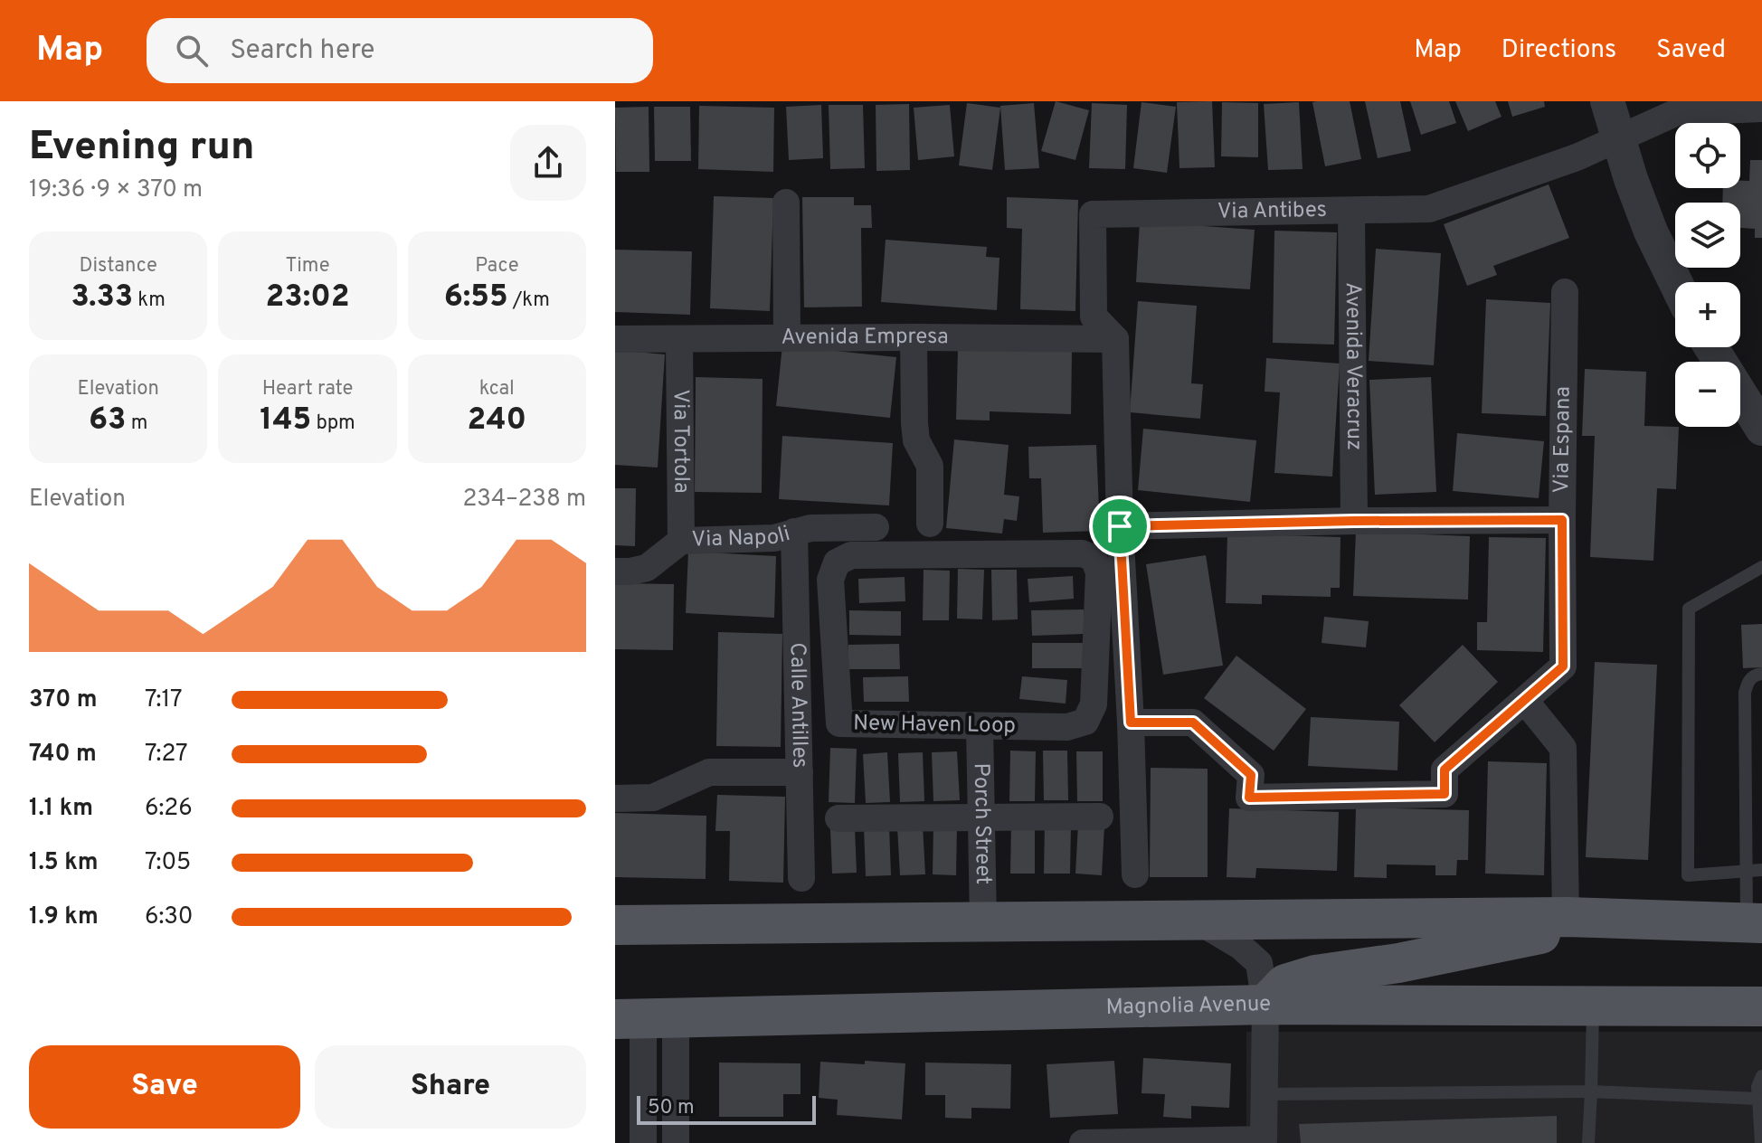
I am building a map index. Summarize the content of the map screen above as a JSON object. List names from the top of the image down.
{
  "streets": {
    "main road": ["Magnolia Avenue"],
    "street": [
      "Via Antibes",
      "Avenida Empresa",
      "Avenida Veracruz",
      "Via Espana",
      "Via Tortola",
      "Via Napoli",
      "Calle Antilles",
      "New Haven Loop",
      "Porch Street"
    ]
  },
  "crossings": [
    ["Via Antibes", "Avenida Empresa"],
    ["Via Antibes", "Avenida Veracruz"],
    ["Avenida Empresa", "Via Tortola"],
    ["Via Tortola", "Via Napoli"],
    ["Via Napoli", "Calle Antilles"],
    ["New Haven Loop", "Porch Street"]
  ],
  "scale_bar": "50 m",
  "page": {
    "header": "Map",
    "search": "Search here",
    "nav": ["Map", "Directions", "Saved"],
    "heading": ["Evening run", "19:36 · 9 × 370 m"],
    "map_buttons": ["+", "−"],
    "stats": [
      ["Distance", "3.33 km"],
      ["Time", "23:02"],
      ["Pace", "6:55 /km"],
      ["Elevation", "63 m"],
      ["Heart rate", "145 bpm"],
      ["kcal", "240"]
    ],
    "chart": ["Elevation", "234–238 m"],
    "list": [
      {
        "name": "370 m",
        "note": "7:17"
      },
      {
        "name": "740 m",
        "note": "7:27"
      },
      {
        "name": "1.1 km",
        "note": "6:26"
      },
      {
        "name": "1.5 km",
        "note": "7:05"
      },
      {
        "name": "1.9 km",
        "note": "6:30"
      }
    ],
    "buttons": ["Save", "Share"],
    "scale": "50 m"
  }
}
